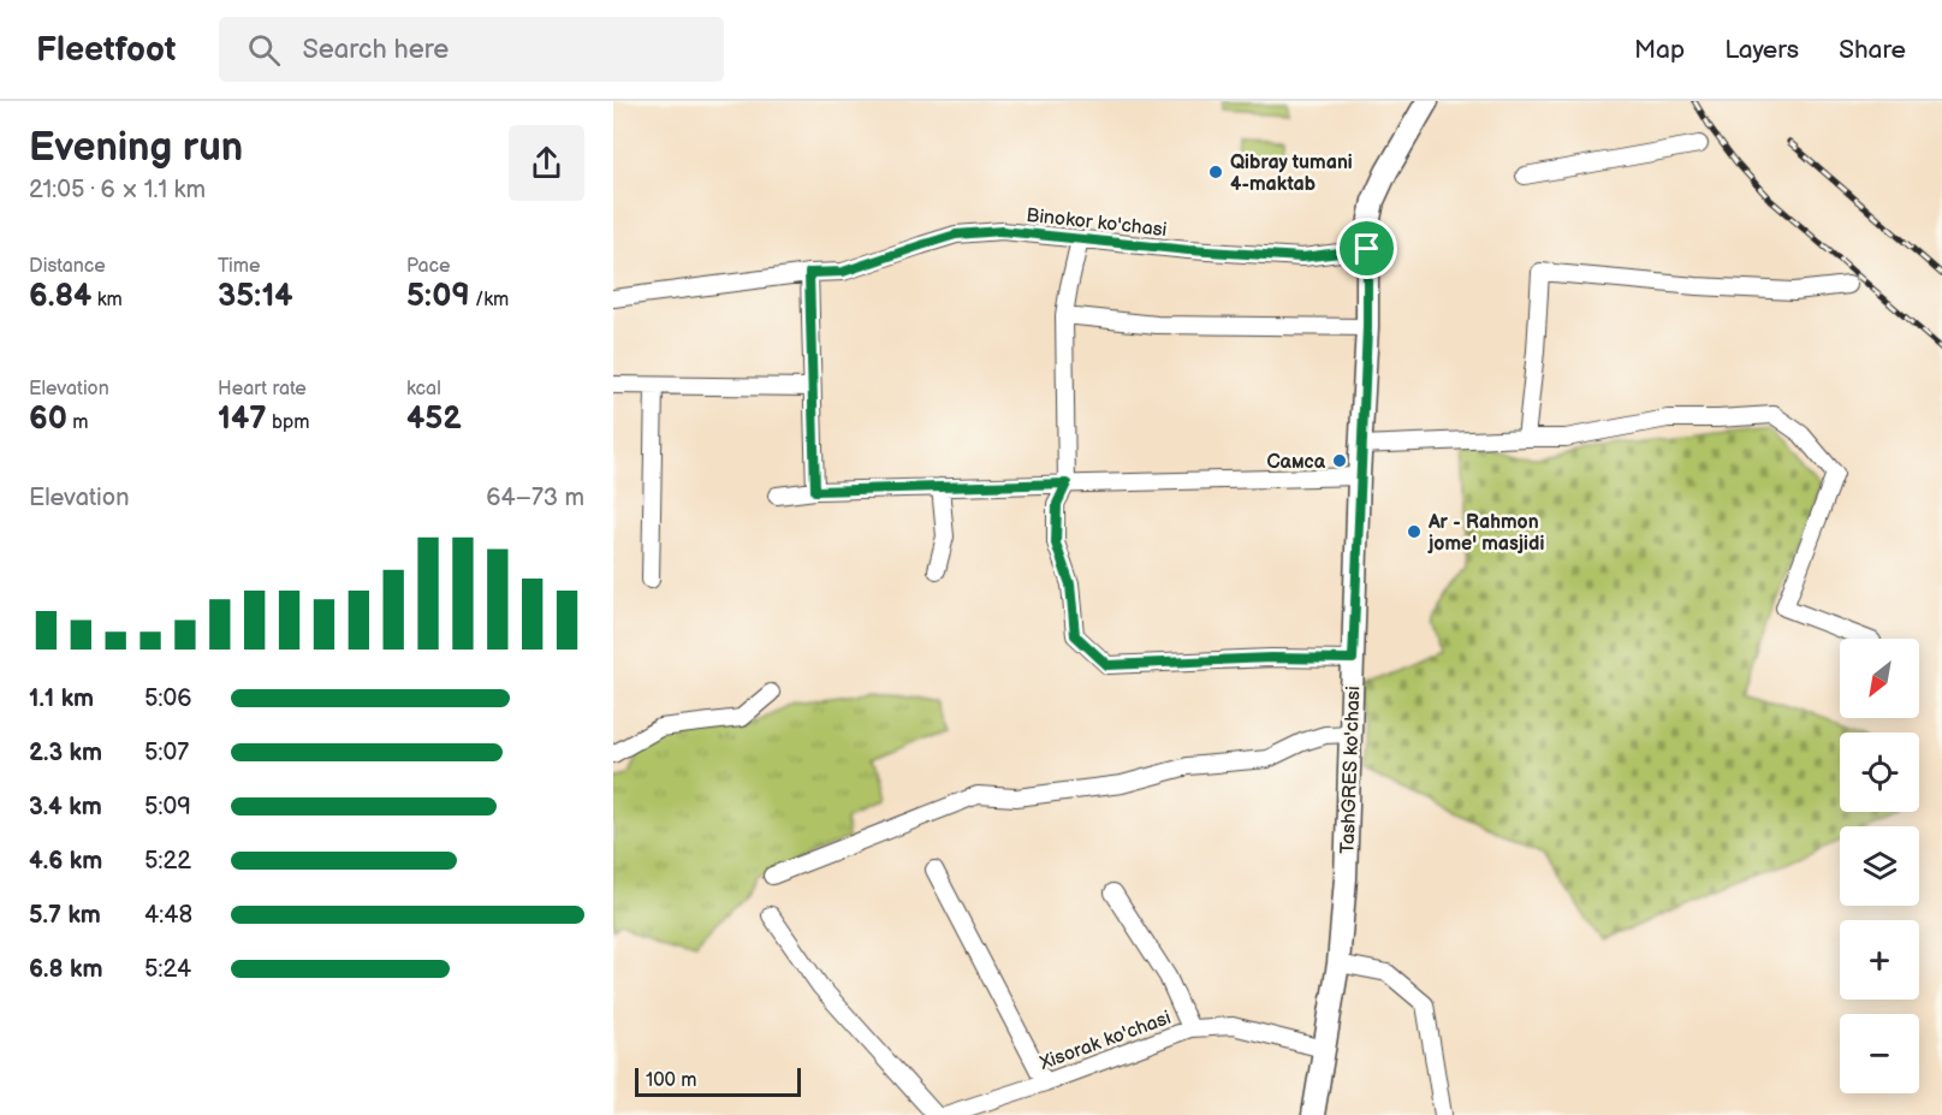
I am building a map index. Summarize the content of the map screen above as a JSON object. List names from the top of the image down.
{
  "streets": {
    "main road": ["TashGRES ko'chasi"],
    "street": ["Binokor ko'chasi", "Xisorak ko'chasi"]
  },
  "crossings": [
    ["Binokor ko'chasi", "TashGRES ko'chasi"],
    ["TashGRES ko'chasi", "Xisorak ko'chasi"]
  ],
  "places": ["Qibray tumani 4-maktab", "Самса", "Ar - Rahmon jome' masjidi"],
  "scale_bar": "100 m",
  "north": "bottom left",
  "page": {
    "header": "Fleetfoot",
    "search": "Search here",
    "nav": ["Map", "Layers", "Share"],
    "heading": ["Evening run", "21:05 · 6 × 1.1 km"],
    "stats": [
      ["Distance", "6.84 km"],
      ["Time", "35:14"],
      ["Pace", "5:09 /km"],
      ["Elevation", "60 m"],
      ["Heart rate", "147 bpm"],
      ["kcal", "452"]
    ],
    "chart": ["Elevation", "64–73 m"],
    "map_buttons": ["+", "−"],
    "list": [
      {
        "name": "1.1 km",
        "note": "5:06"
      },
      {
        "name": "2.3 km",
        "note": "5:07"
      },
      {
        "name": "3.4 km",
        "note": "5:09"
      },
      {
        "name": "4.6 km",
        "note": "5:22"
      },
      {
        "name": "5.7 km",
        "note": "4:48"
      },
      {
        "name": "6.8 km",
        "note": "5:24"
      }
    ],
    "scale": "100 m"
  }
}
